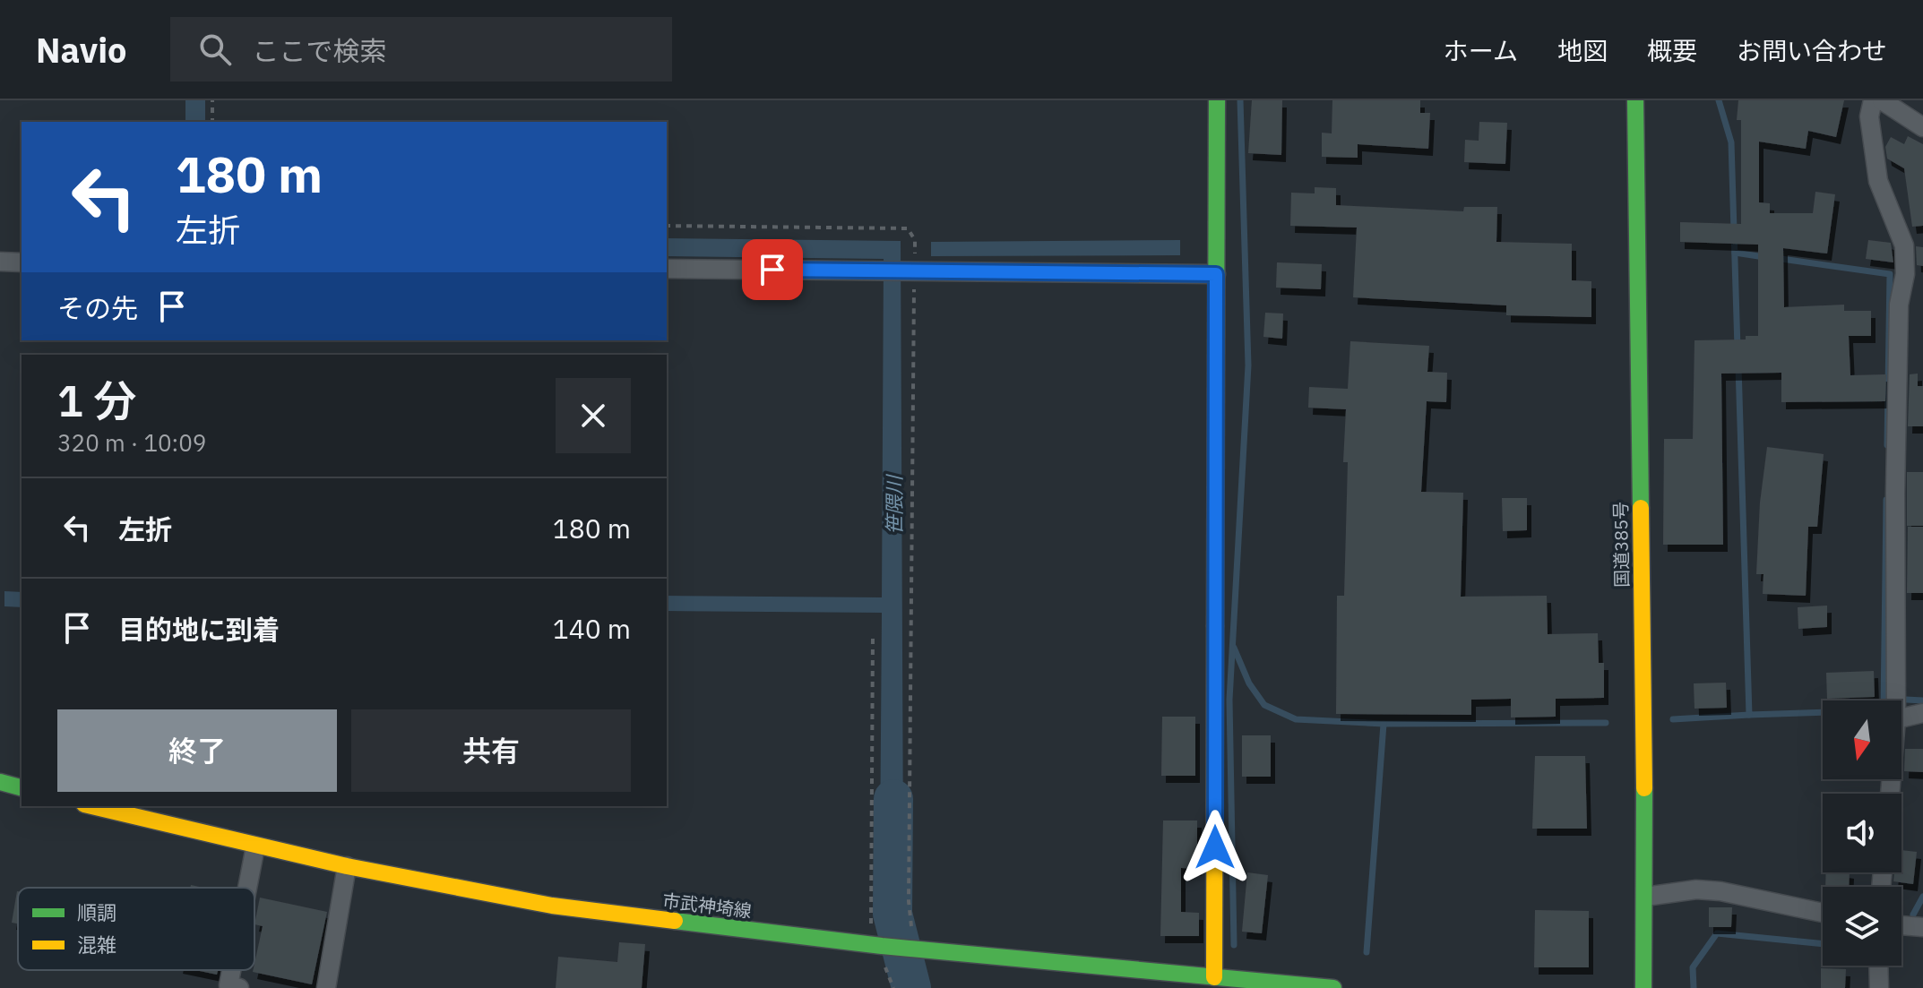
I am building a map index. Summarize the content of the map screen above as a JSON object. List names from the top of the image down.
{
  "streets": {
    "main road": ["国道385号", "市武神埼線"]
  },
  "water": ["笹隈川"],
  "legend": ["順調", "混雑"],
  "north": "bottom",
  "page": {
    "header": "Navio",
    "search": "ここで検索",
    "nav": [
      "ホーム",
      "地図",
      "概要",
      "お問い合わせ"
    ],
    "turn": ["180 m", "左折"],
    "then": "その先",
    "heading": ["1 分", "320 m · 10:09"],
    "list": [
      {
        "name": "左折",
        "value": "180 m"
      },
      {
        "name": "目的地に到着",
        "value": "140 m"
      }
    ],
    "buttons": ["終了", "共有"]
  }
}
